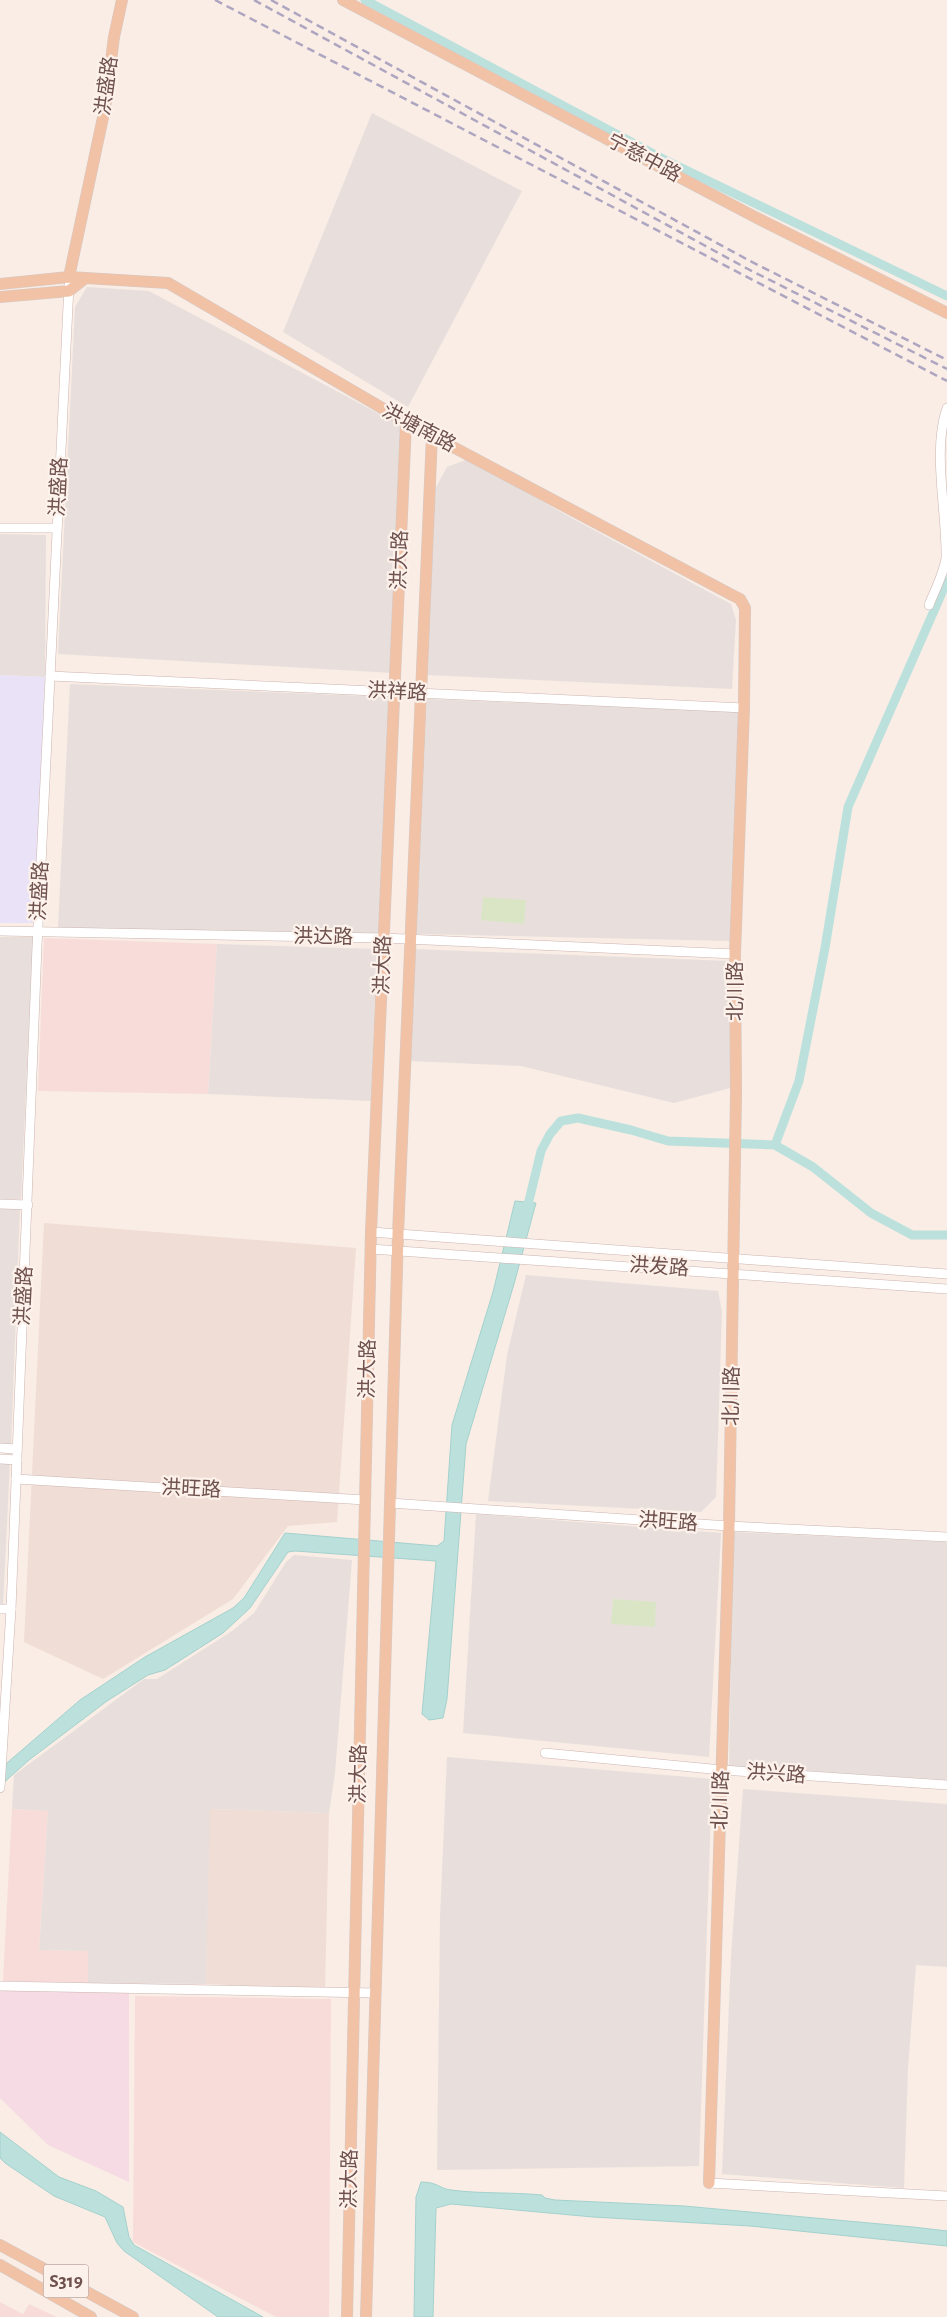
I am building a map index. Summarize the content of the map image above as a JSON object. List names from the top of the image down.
{
  "streets": {
    "main road": [
      "洪盛路",
      "宁慈中路",
      "洪塘南路",
      "洪大路",
      "北川路",
      "S319"
    ],
    "street": [
      "洪祥路",
      "洪达路",
      "洪发路",
      "洪旺路",
      "洪兴路"
    ]
  },
  "crossings": [
    ["洪盛路", "洪塘南路"],
    ["洪盛路", "洪祥路"],
    ["洪盛路", "洪达路"],
    ["洪盛路", "洪旺路"],
    ["洪塘南路", "洪大路"],
    ["洪塘南路", "北川路"],
    ["洪大路", "洪祥路"],
    ["洪大路", "洪达路"],
    ["洪大路", "洪发路"],
    ["洪大路", "洪旺路"],
    ["洪祥路", "北川路"],
    ["洪达路", "北川路"],
    ["北川路", "洪发路"],
    ["北川路", "洪旺路"],
    ["北川路", "洪兴路"]
  ]
}
